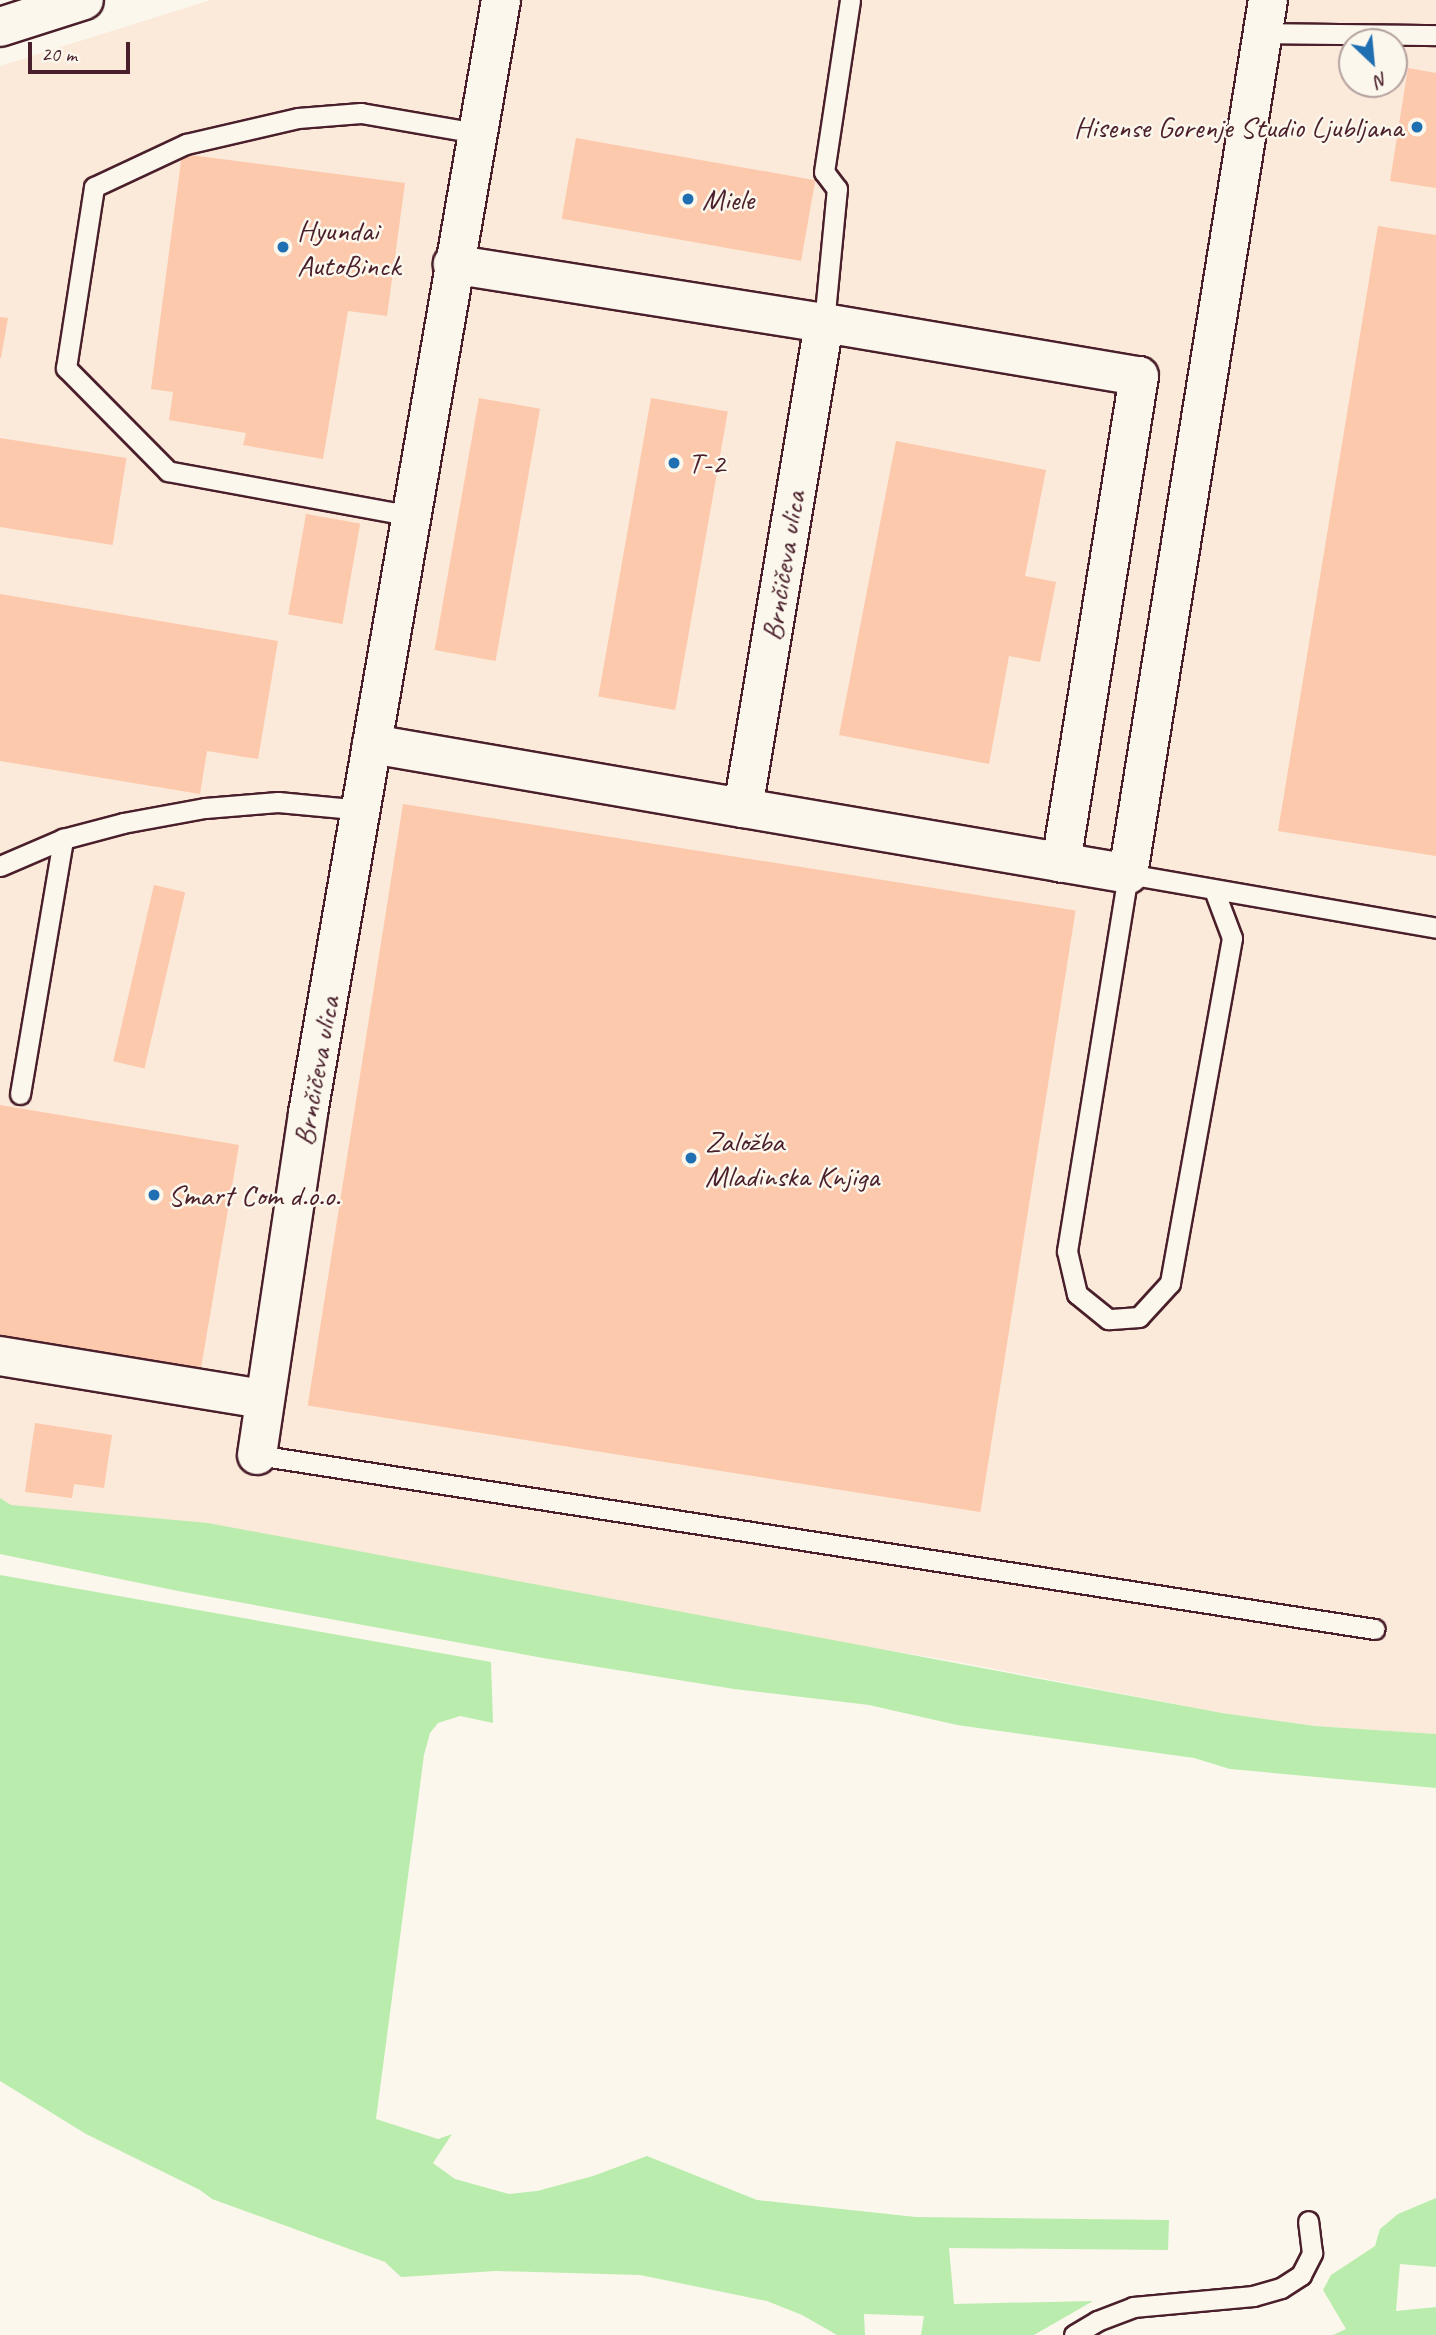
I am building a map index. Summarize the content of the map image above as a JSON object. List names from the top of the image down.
{
  "streets": {
    "street": ["Brnčičeva ulica"]
  },
  "places": [
    "Hisense Gorenje Studio Ljubljana",
    "Miele",
    "Hyundai AutoBinck",
    "T-2",
    "Založba Mladinska Knjiga",
    "Smart Com d.o.o."
  ],
  "scale_bar": "20 m",
  "north": "bottom right"
}
